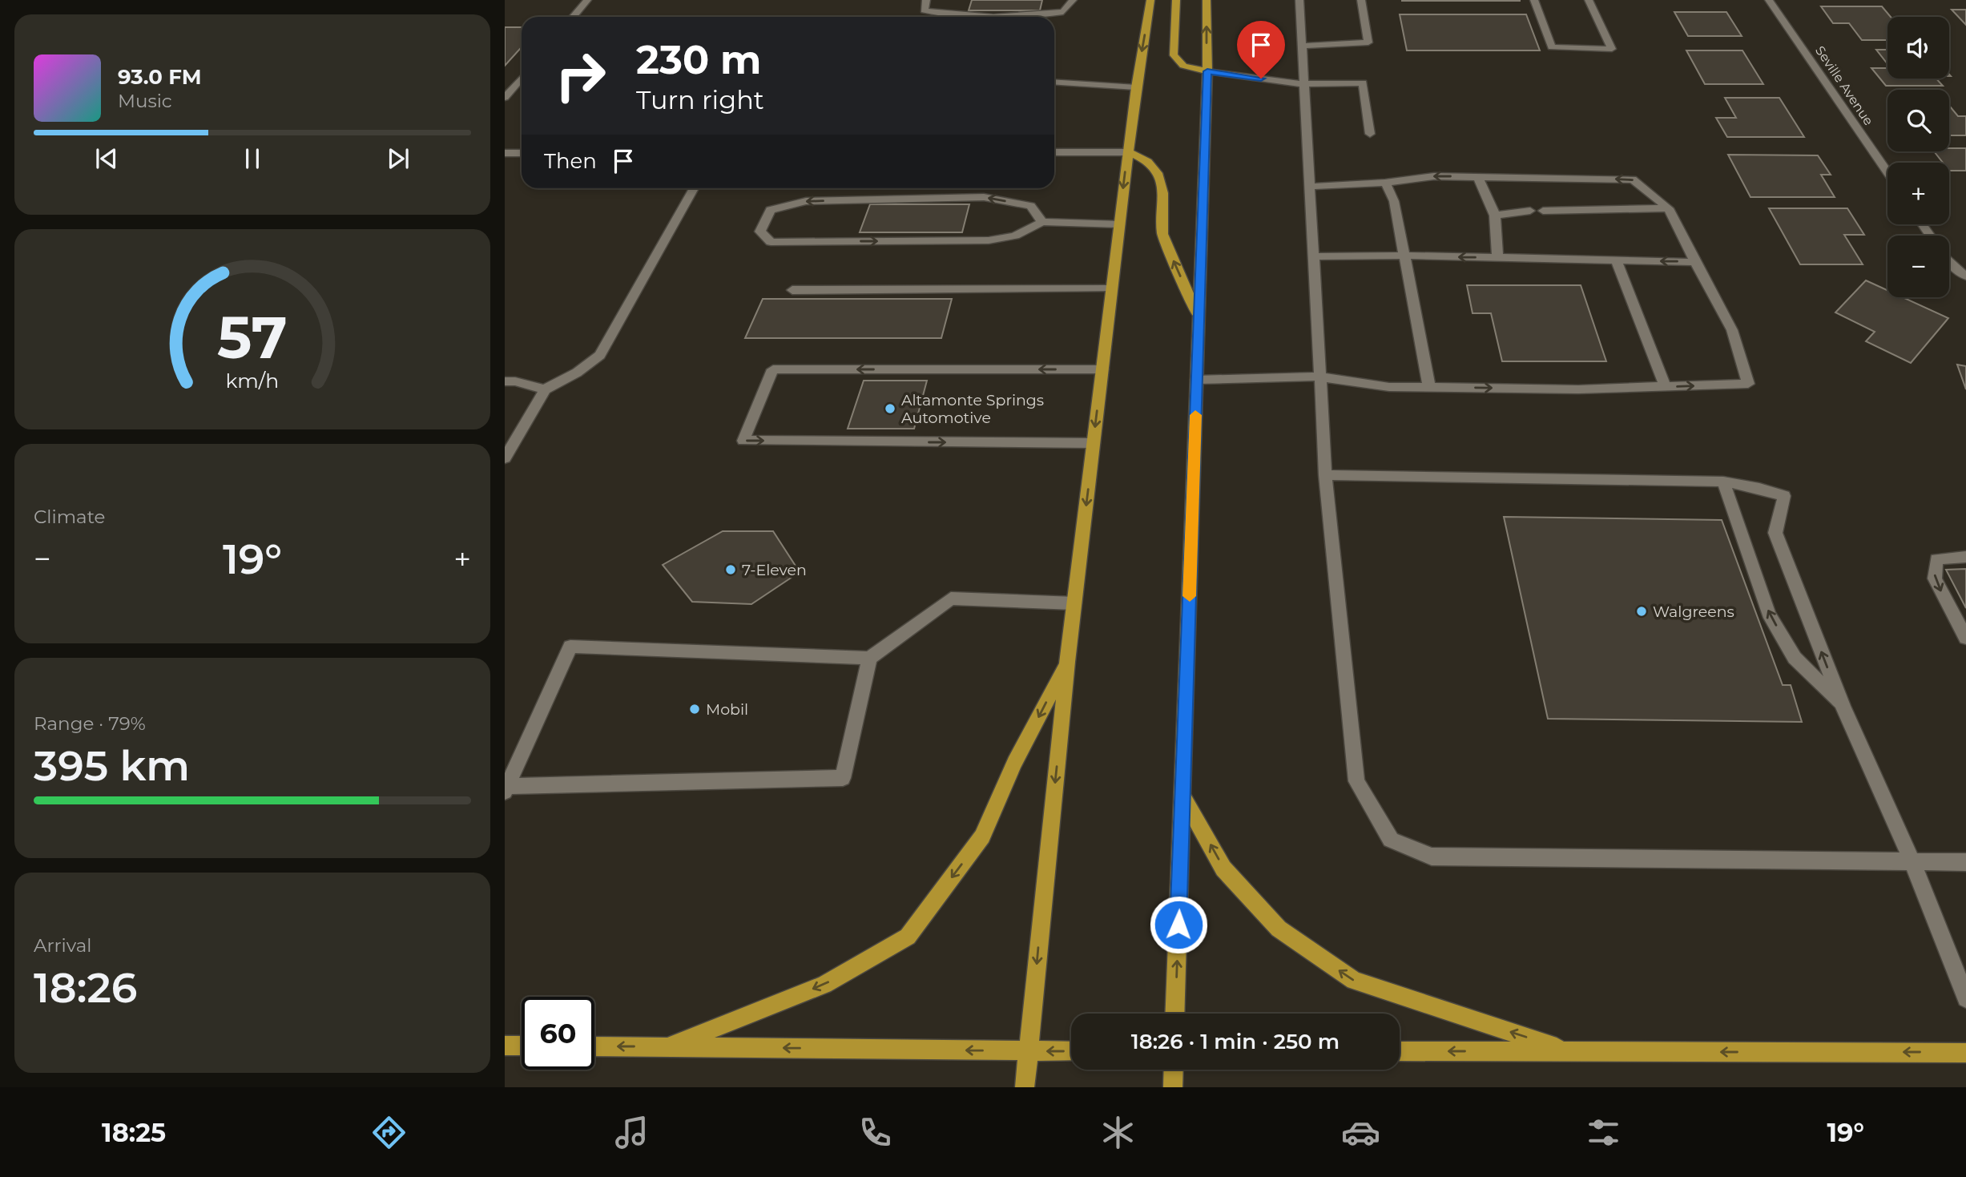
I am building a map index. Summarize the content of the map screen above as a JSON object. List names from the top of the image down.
{
  "streets": {
    "street": ["Seville Avenue"]
  },
  "places": [
    "Altamonte Springs Automotive",
    "7-Eleven",
    "Walgreens",
    "Mobil"
  ],
  "page": {
    "map_buttons": ["+", "−"],
    "turn": ["230 m", "Turn right"],
    "song": ["93.0 FM", "Music"],
    "then": "Then",
    "tile": [
      "Climate",
      ["Range · 79%", "395 km"],
      ["Arrival", "18:26"]
    ],
    "heat": ["−", "19°", "+"],
    "limit": "60",
    "trip": "18:26 · 1 min · 250 m",
    "tabs": ["18:25", "19°"],
    "gauge": ["57", "km/h"]
  }
}
